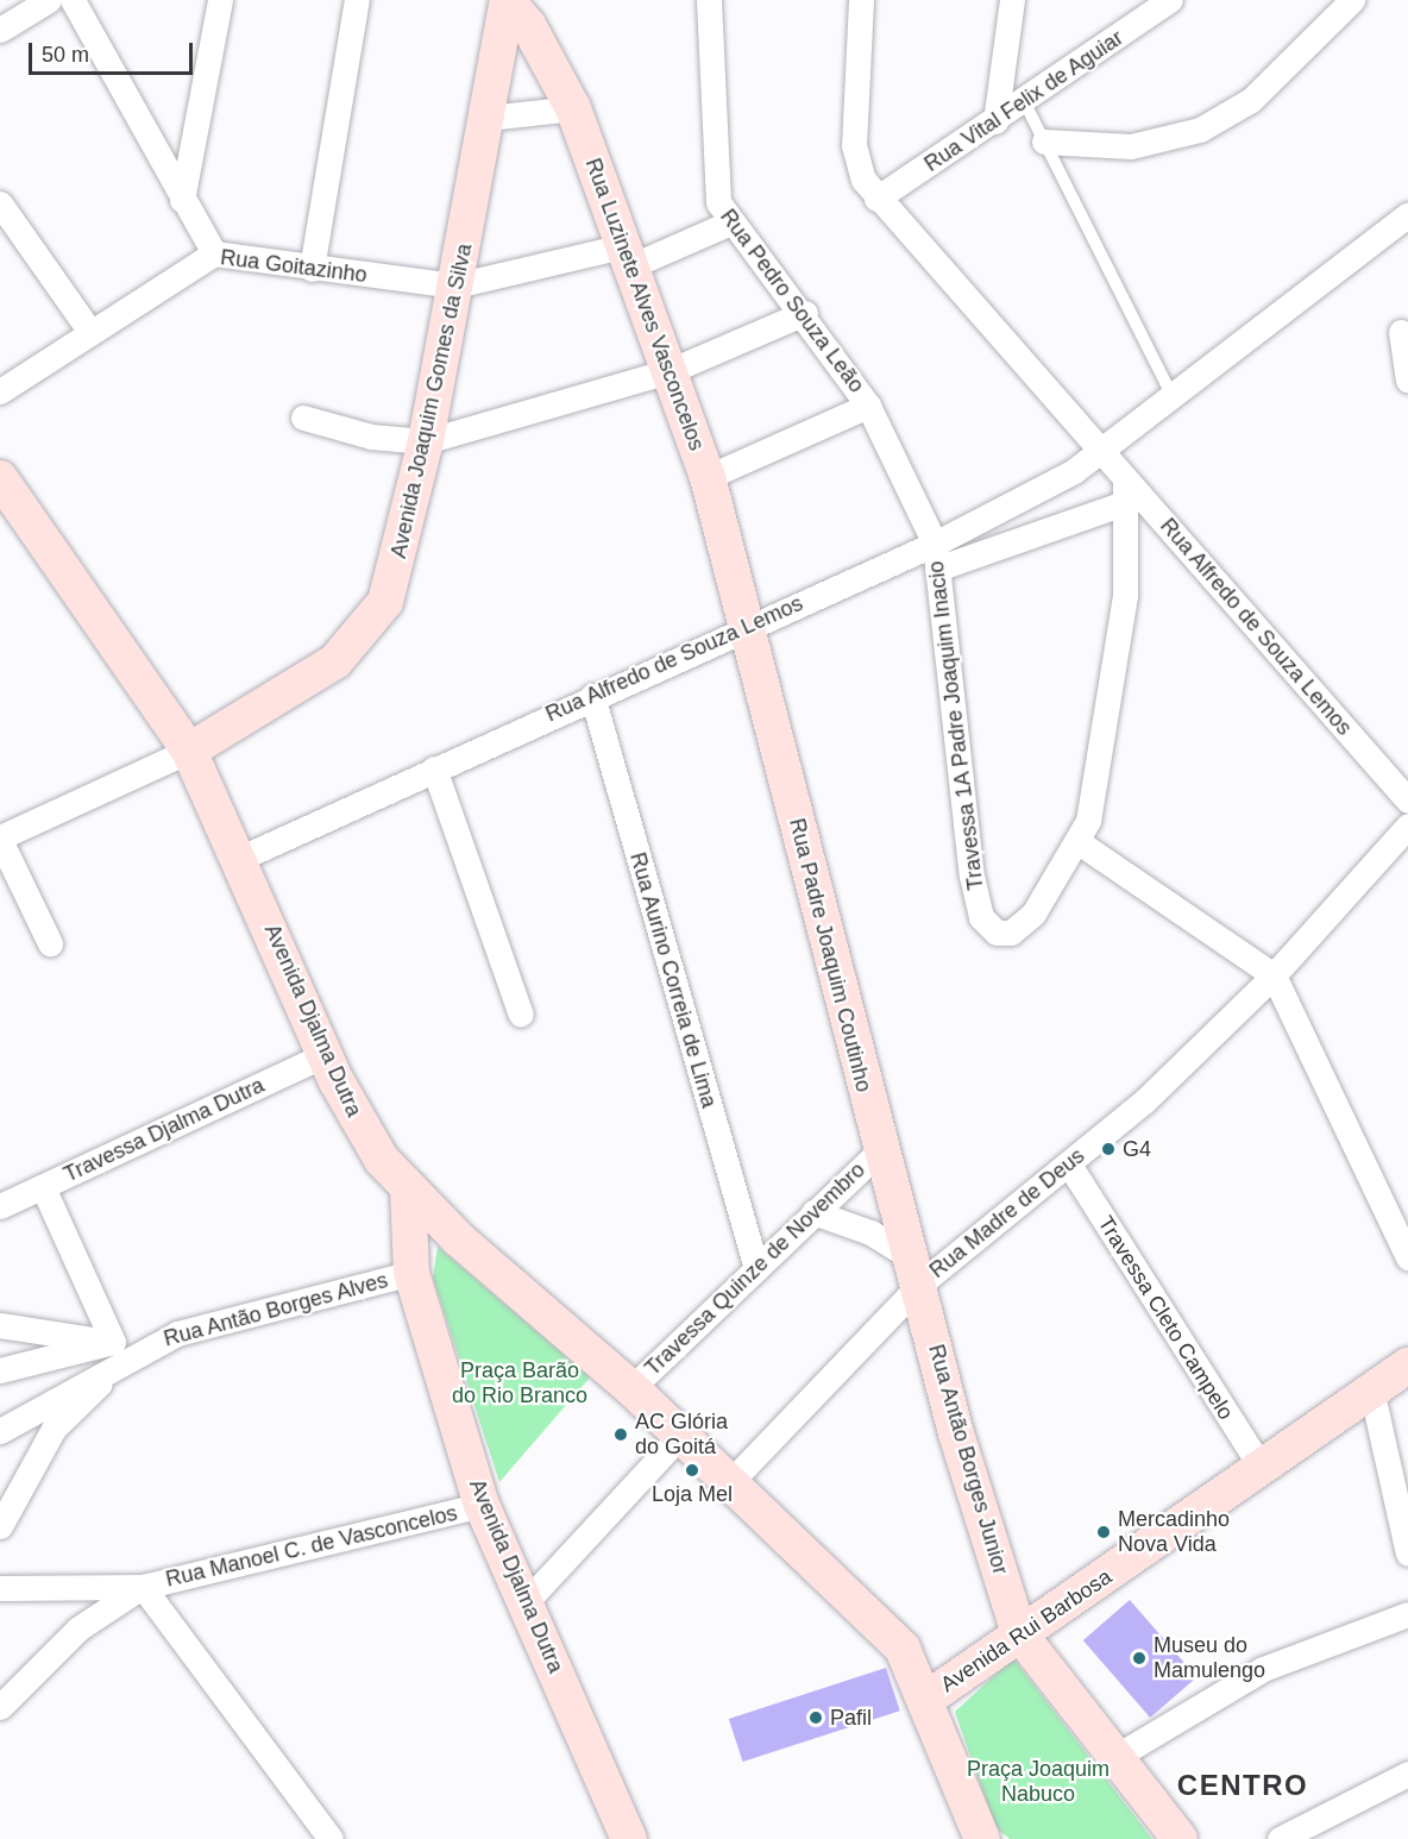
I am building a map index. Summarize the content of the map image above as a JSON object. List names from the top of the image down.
{
  "streets": {
    "street": [
      "Rua Vital Felix de Aguiar",
      "Rua Goitazinho",
      "Rua Pedro Souza Leão",
      "Rua Luzinete Alves Vasconcelos",
      "Avenida Joaquim Gomes da Silva",
      "Rua Alfredo de Souza Lemos",
      "Travessa 1A Padre Joaquim Inacio",
      "Rua Padre Joaquim Coutinho",
      "Rua Aurino Correia de Lima",
      "Avenida Djalma Dutra",
      "Travessa Djalma Dutra",
      "Rua Madre de Deus",
      "Travessa Quinze de Novembro",
      "Rua Antão Borges Alves",
      "Travessa Cleto Campelo",
      "Rua Antão Borges Junior",
      "Rua Manoel C. de Vasconcelos",
      "Avenida Rui Barbosa"
    ]
  },
  "crossings": [
    ["Rua Vital Felix de Aguiar", "Rua Alfredo de Souza Lemos"],
    ["Rua Goitazinho", "Rua Pedro Souza Leão"],
    ["Rua Goitazinho", "Rua Luzinete Alves Vasconcelos"],
    ["Rua Goitazinho", "Avenida Joaquim Gomes da Silva"],
    ["Rua Pedro Souza Leão", "Rua Alfredo de Souza Lemos"],
    ["Rua Pedro Souza Leão", "Travessa 1A Padre Joaquim Inacio"],
    ["Rua Luzinete Alves Vasconcelos", "Avenida Joaquim Gomes da Silva"],
    ["Rua Luzinete Alves Vasconcelos", "Rua Alfredo de Souza Lemos"],
    ["Rua Luzinete Alves Vasconcelos", "Rua Padre Joaquim Coutinho"],
    ["Avenida Joaquim Gomes da Silva", "Avenida Djalma Dutra"],
    ["Rua Alfredo de Souza Lemos", "Travessa 1A Padre Joaquim Inacio"],
    ["Rua Alfredo de Souza Lemos", "Rua Padre Joaquim Coutinho"],
    ["Rua Alfredo de Souza Lemos", "Rua Aurino Correia de Lima"],
    ["Rua Alfredo de Souza Lemos", "Avenida Djalma Dutra"],
    ["Rua Padre Joaquim Coutinho", "Rua Madre de Deus"],
    ["Rua Padre Joaquim Coutinho", "Travessa Quinze de Novembro"],
    ["Rua Padre Joaquim Coutinho", "Rua Antão Borges Junior"],
    ["Rua Aurino Correia de Lima", "Travessa Quinze de Novembro"],
    ["Avenida Djalma Dutra", "Travessa Djalma Dutra"],
    ["Avenida Djalma Dutra", "Rua Antão Borges Alves"],
    ["Avenida Djalma Dutra", "Rua Manoel C. de Vasconcelos"],
    ["Rua Madre de Deus", "Travessa Cleto Campelo"],
    ["Rua Madre de Deus", "Rua Antão Borges Junior"],
    ["Travessa Cleto Campelo", "Avenida Rui Barbosa"],
    ["Rua Antão Borges Junior", "Avenida Rui Barbosa"]
  ],
  "districts": ["CENTRO"],
  "parks": ["Praça Barão do Rio Branco", "Praça Joaquim Nabuco"],
  "places": [
    "G4",
    "AC Glória do Goitá",
    "Loja Mel",
    "Mercadinho Nova Vida",
    "Museu do Mamulengo",
    "Pafil"
  ],
  "scale_bar": "50 m"
}
